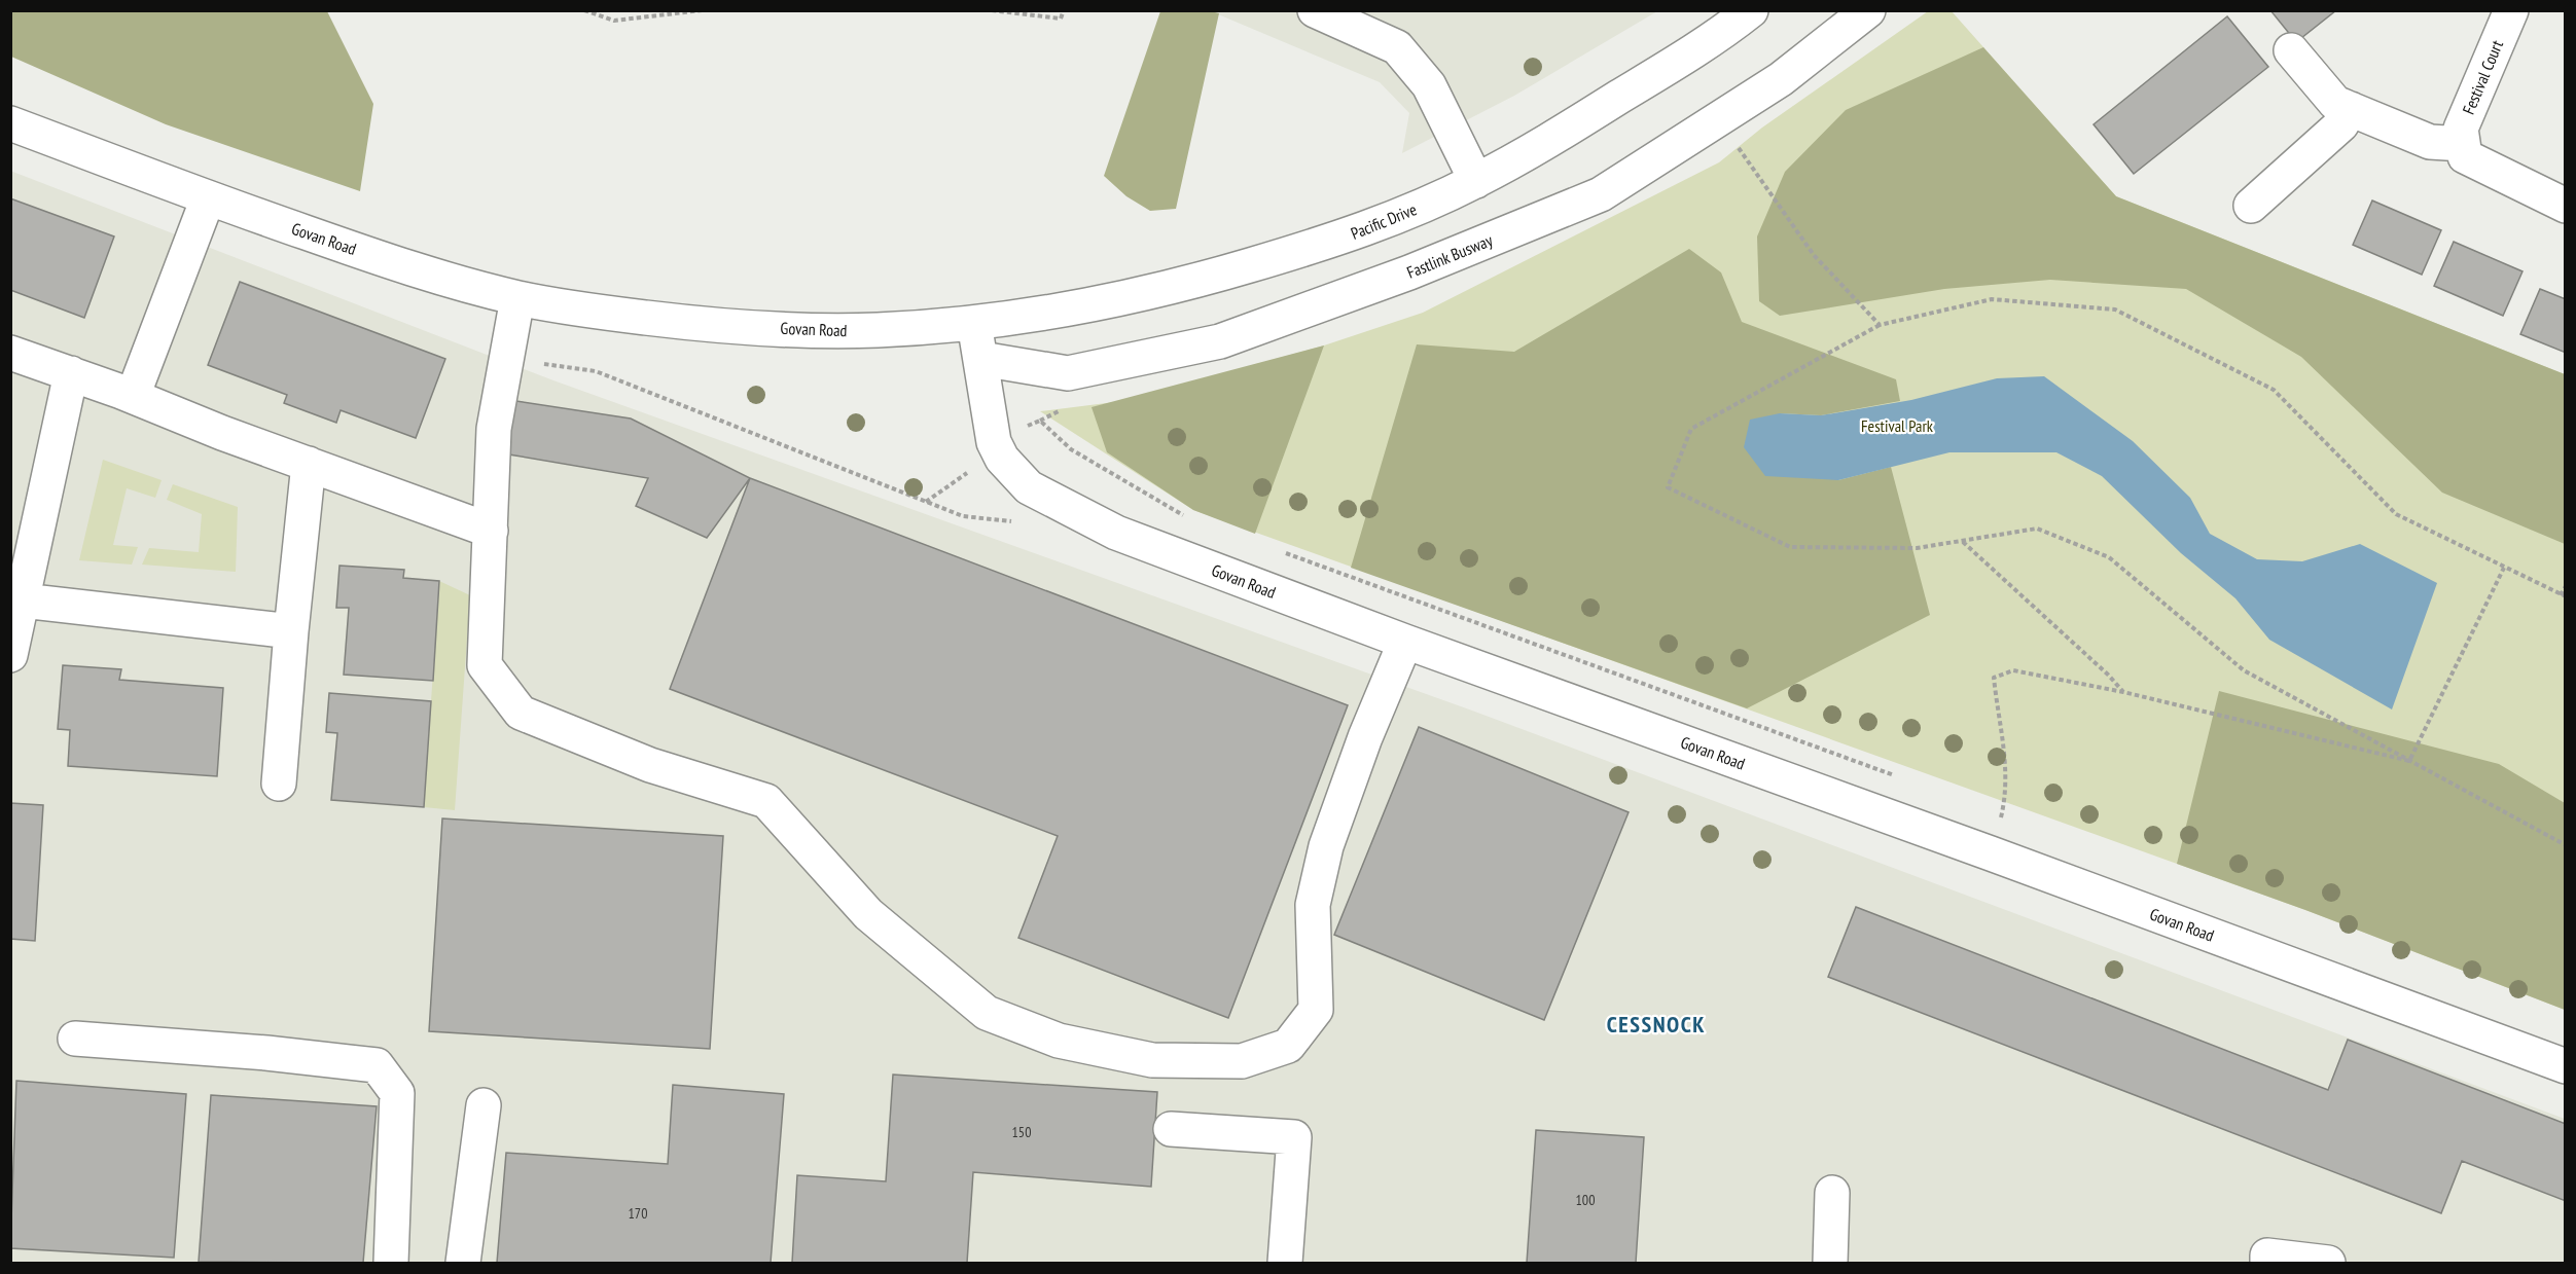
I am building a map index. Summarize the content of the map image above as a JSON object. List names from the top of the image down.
{
  "streets": {
    "street": [
      "Festival Court",
      "Pacific Drive",
      "Govan Road",
      "Fastlink Busway"
    ]
  },
  "crossings": [
    ["Pacific Drive", "Govan Road"],
    ["Govan Road", "Fastlink Busway"]
  ],
  "districts": ["CESSNOCK"],
  "parks": ["Festival Park"],
  "house_numbers": ["150", "100", "170"]
}
